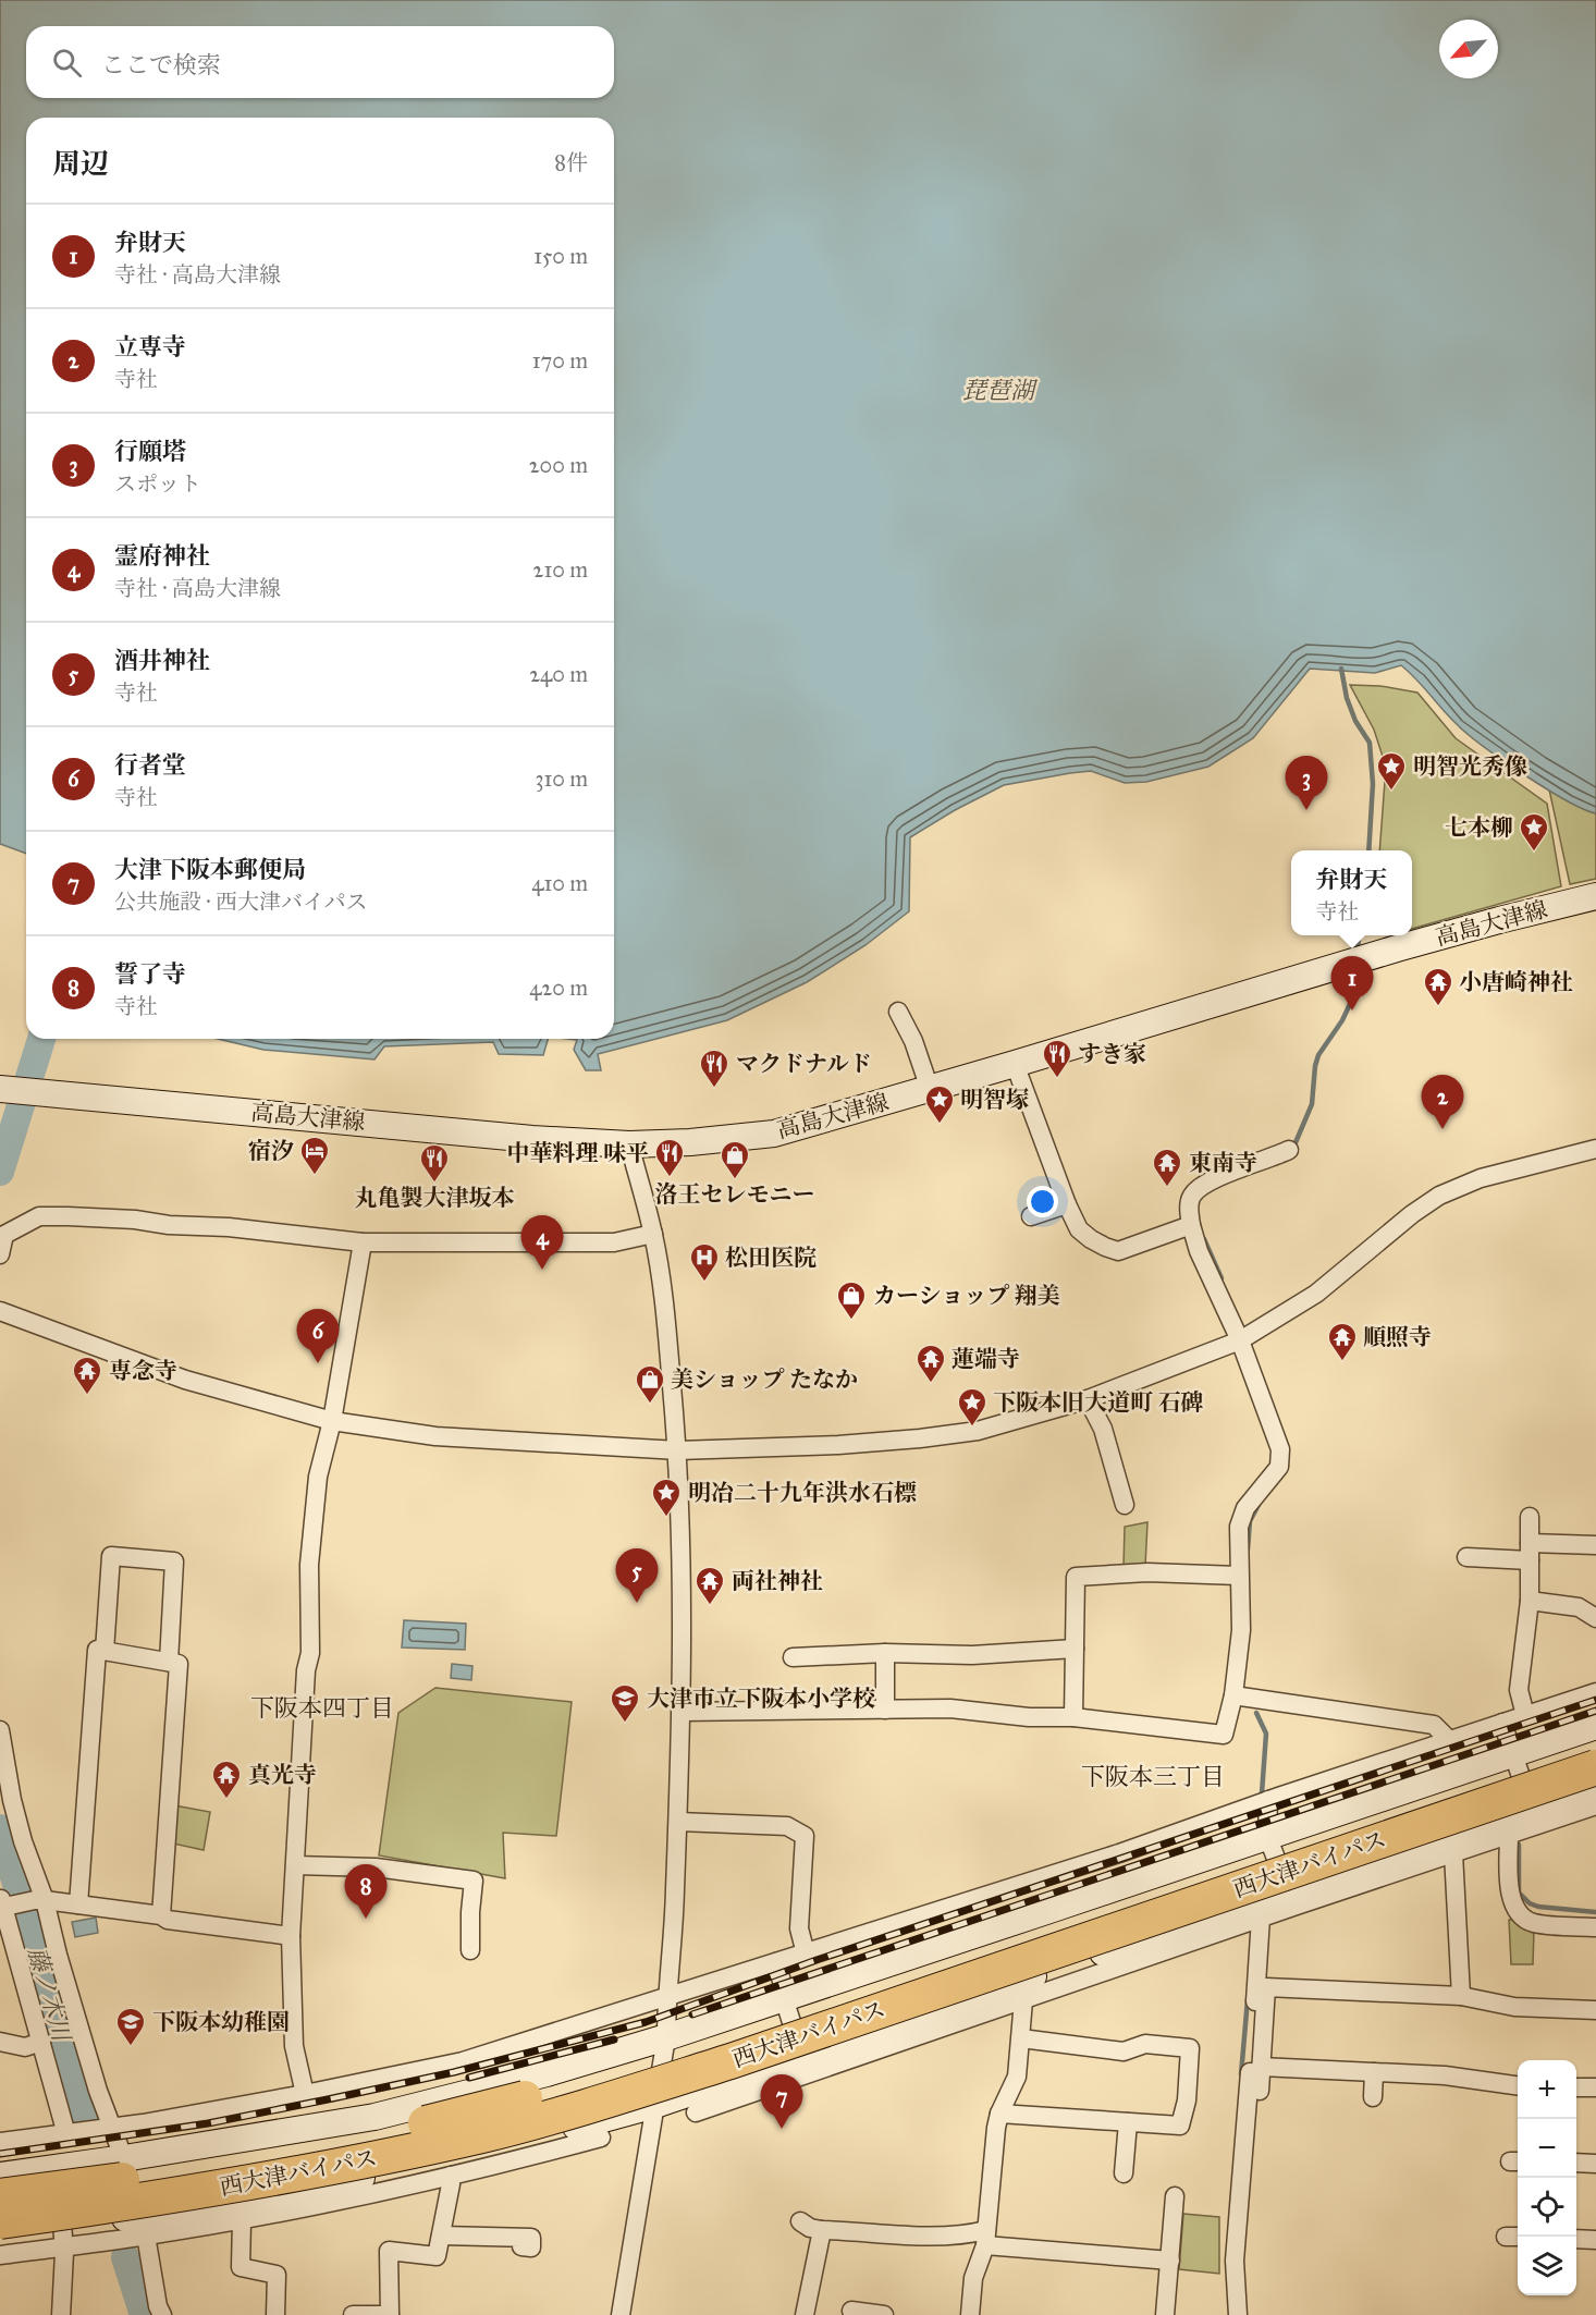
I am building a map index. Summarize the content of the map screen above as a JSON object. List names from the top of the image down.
{
  "streets": {
    "highway": ["西大津バイパス"],
    "street": ["高島大津線"]
  },
  "districts": ["下阪本四丁目", "下阪本三丁目"],
  "water": ["琵琶湖", "藤ノ木川"],
  "places": {
    "place": [
      "明智光秀像",
      "七本柳",
      "明智塚",
      "下阪本旧大道町 石碑",
      "明冶二十九年洪水石標"
    ],
    "temple": [
      "小唐崎神社",
      "東南寺",
      "順照寺",
      "蓮端寺",
      "専念寺",
      "両社神社",
      "真光寺"
    ],
    "restaurant": [
      "すき家",
      "マクドナルド",
      "中華料理 味平",
      "丸亀製大津坂本"
    ],
    "hotel": ["宿汐"],
    "shop": ["洛王セレモニー", "カーショップ 翔美", "美ショップ たなか"],
    "hospital": ["松田医院"],
    "school or university": ["大津市立下阪本小学校", "下阪本幼稚園"]
  },
  "north": "bottom left",
  "page": {
    "search": "ここで検索",
    "heading": ["周辺", "8件"],
    "list": [
      {
        "mark": "1",
        "name": "弁財天",
        "note": "寺社 · 高島大津線",
        "value": "150 m"
      },
      {
        "mark": "2",
        "name": "立専寺",
        "note": "寺社",
        "value": "170 m"
      },
      {
        "mark": "3",
        "name": "行願塔",
        "note": "スポット",
        "value": "200 m"
      },
      {
        "mark": "4",
        "name": "霊府神社",
        "note": "寺社 · 高島大津線",
        "value": "210 m"
      },
      {
        "mark": "5",
        "name": "酒井神社",
        "note": "寺社",
        "value": "240 m"
      },
      {
        "mark": "6",
        "name": "行者堂",
        "note": "寺社",
        "value": "310 m"
      },
      {
        "mark": "7",
        "name": "大津下阪本郵便局",
        "note": "公共施設 · 西大津バイパス",
        "value": "410 m"
      },
      {
        "mark": "8",
        "name": "誓了寺",
        "note": "寺社",
        "value": "420 m"
      }
    ],
    "pins": [
      "3",
      "1",
      "2",
      "4",
      "6",
      "5",
      "8",
      "7"
    ],
    "popup": ["弁財天", "寺社"],
    "map_buttons": ["+", "−"]
  }
}
